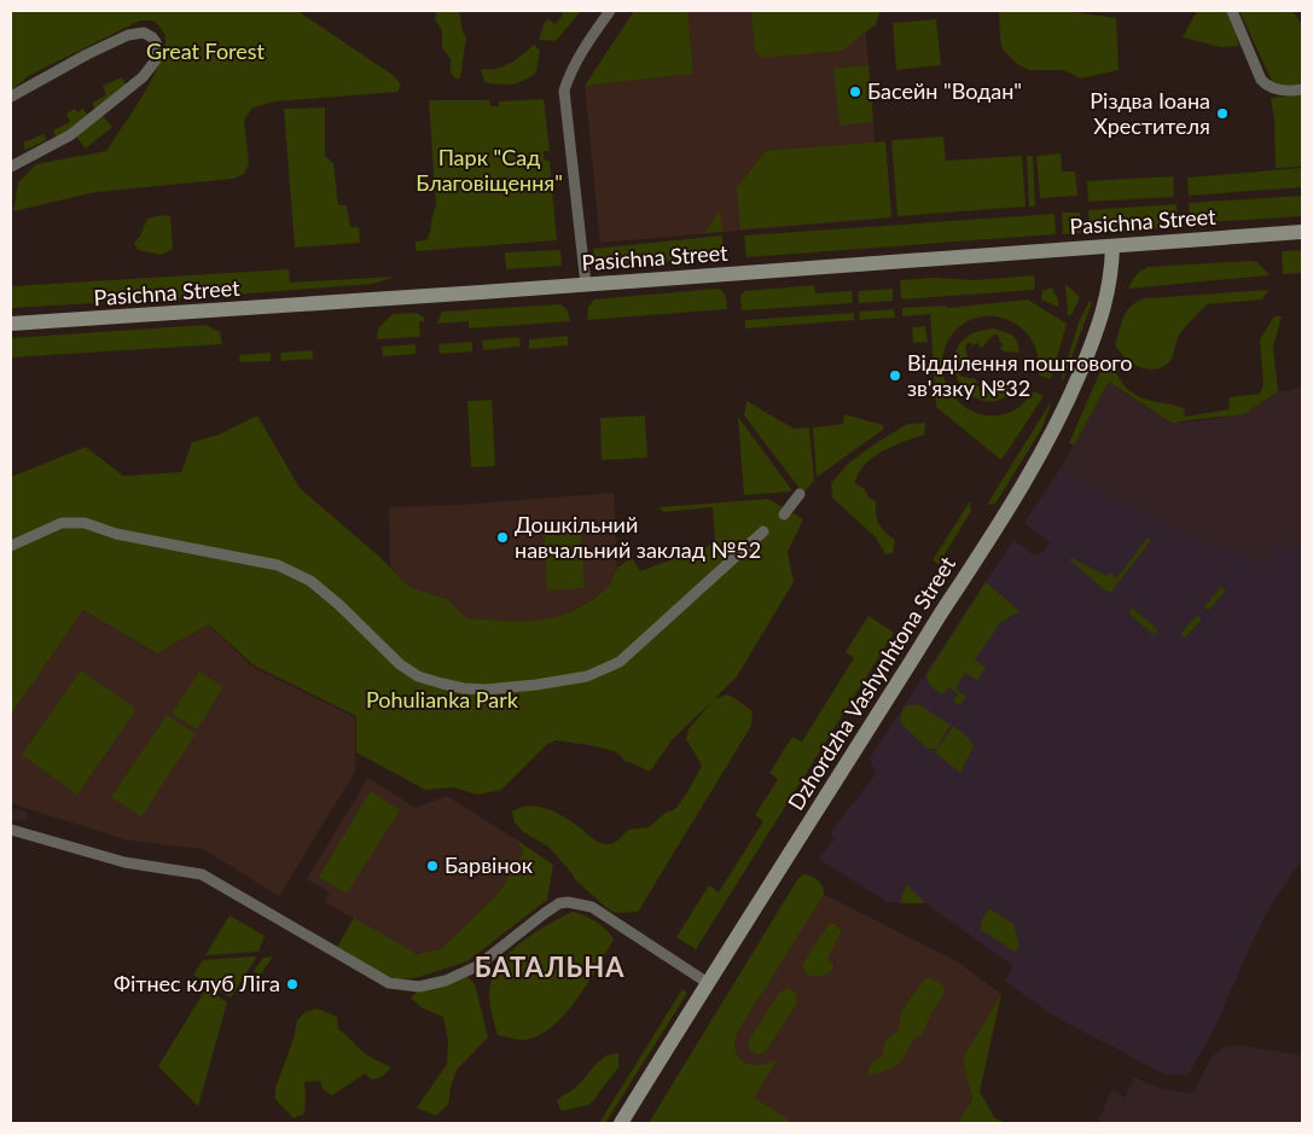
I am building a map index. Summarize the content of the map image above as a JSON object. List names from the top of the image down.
{
  "streets": {
    "main road": ["Pasichna Street", "Dzhordzha Vashynhtona Street"]
  },
  "crossings": [
    ["Pasichna Street", "Dzhordzha Vashynhtona Street"]
  ],
  "districts": ["БАТАЛЬНА"],
  "parks": ["Great Forest", "Парк \"Сад Благовіщення\"", "Pohulianka Park"],
  "places": [
    "Басейн \"Водан\"",
    "Різдва Іоана Хрестителя",
    "Відділення поштового зв'язку №32",
    "Дошкільний навчальний заклад №52",
    "Барвінок",
    "Фітнес клуб Ліга"
  ]
}
